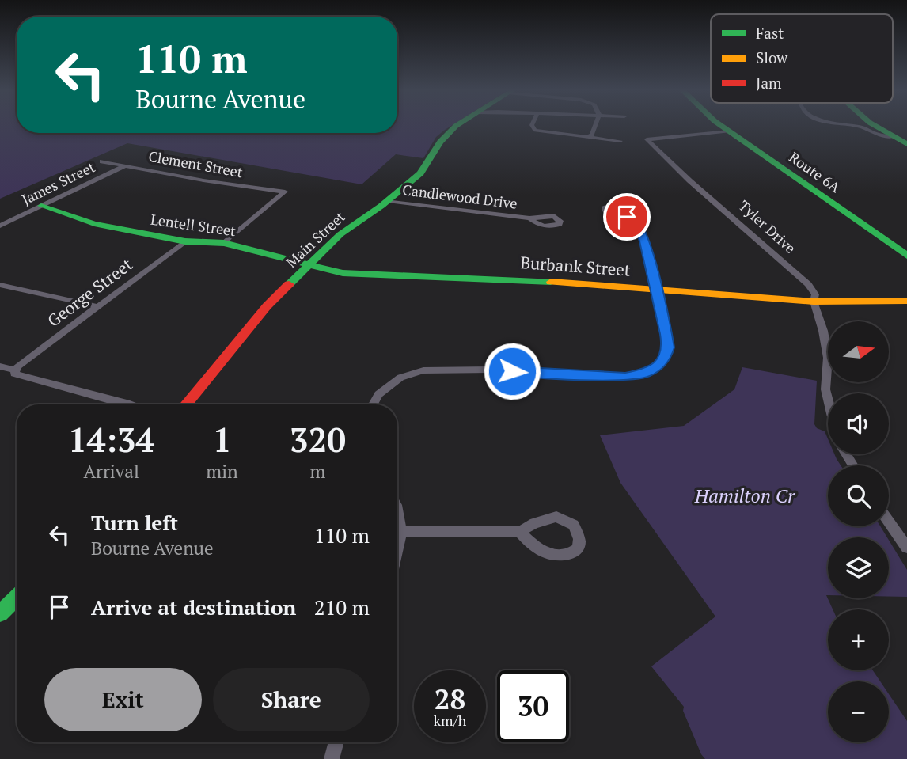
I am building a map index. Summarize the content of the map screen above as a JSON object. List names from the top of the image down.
{
  "streets": {
    "main road": [
      "Route 6A",
      "Lentell Street",
      "Main Street",
      "Burbank Street"
    ],
    "street": [
      "Clement Street",
      "James Street",
      "Candlewood Drive",
      "Tyler Drive",
      "George Street"
    ]
  },
  "crossings": [
    ["Clement Street", "James Street"],
    ["Route 6A", "Tyler Drive"],
    ["James Street", "Lentell Street"],
    ["Candlewood Drive", "Main Street"],
    ["Lentell Street", "Main Street"],
    ["Lentell Street", "Burbank Street"],
    ["Lentell Street", "George Street"],
    ["Tyler Drive", "Burbank Street"],
    ["Main Street", "Burbank Street"]
  ],
  "parks": ["Hamilton Cr"],
  "legend": ["Fast", "Slow", "Jam"],
  "north": "right",
  "page": {
    "turn": ["110 m", "Bourne Avenue"],
    "map_buttons": ["+", "−"],
    "eta": [
      "14:34",
      "Arrival",
      "1",
      "min",
      "320",
      "m"
    ],
    "list": [
      {
        "name": "Turn left",
        "note": "Bourne Avenue",
        "value": "110 m"
      },
      {
        "name": "Arrive at destination",
        "value": "210 m"
      }
    ],
    "buttons": ["Exit", "Share"],
    "speed": "28 km/h",
    "limit": "30"
  }
}
